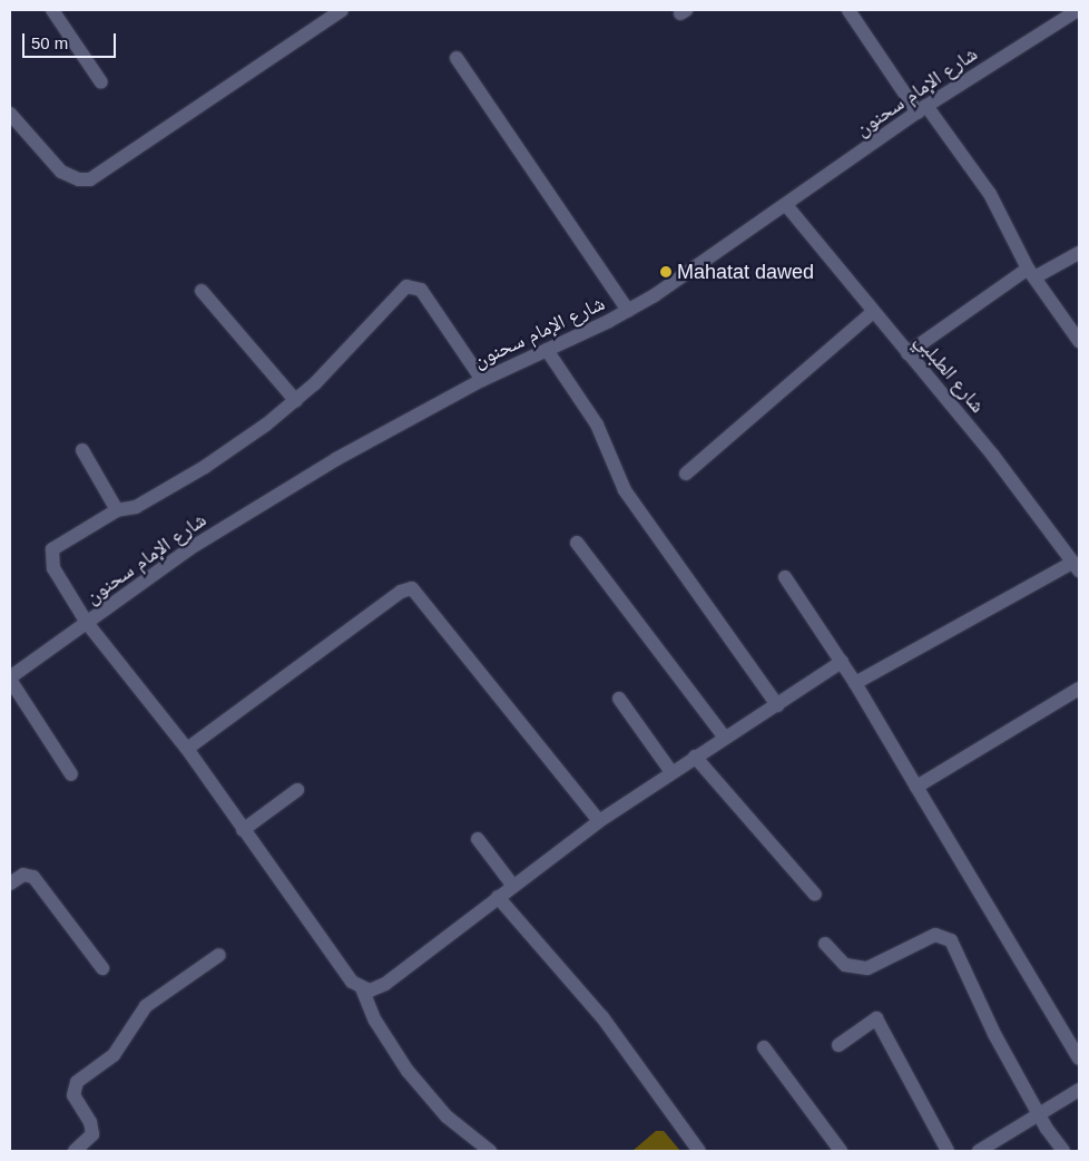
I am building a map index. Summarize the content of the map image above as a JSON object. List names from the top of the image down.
{
  "streets": {
    "street": ["شارع الإمام سحنون", "شارع الطبلبي"]
  },
  "crossings": [
    ["شارع الإمام سحنون", "شارع الطبلبي"]
  ],
  "places": ["Mahatat dawed"],
  "scale_bar": "50 m"
}
